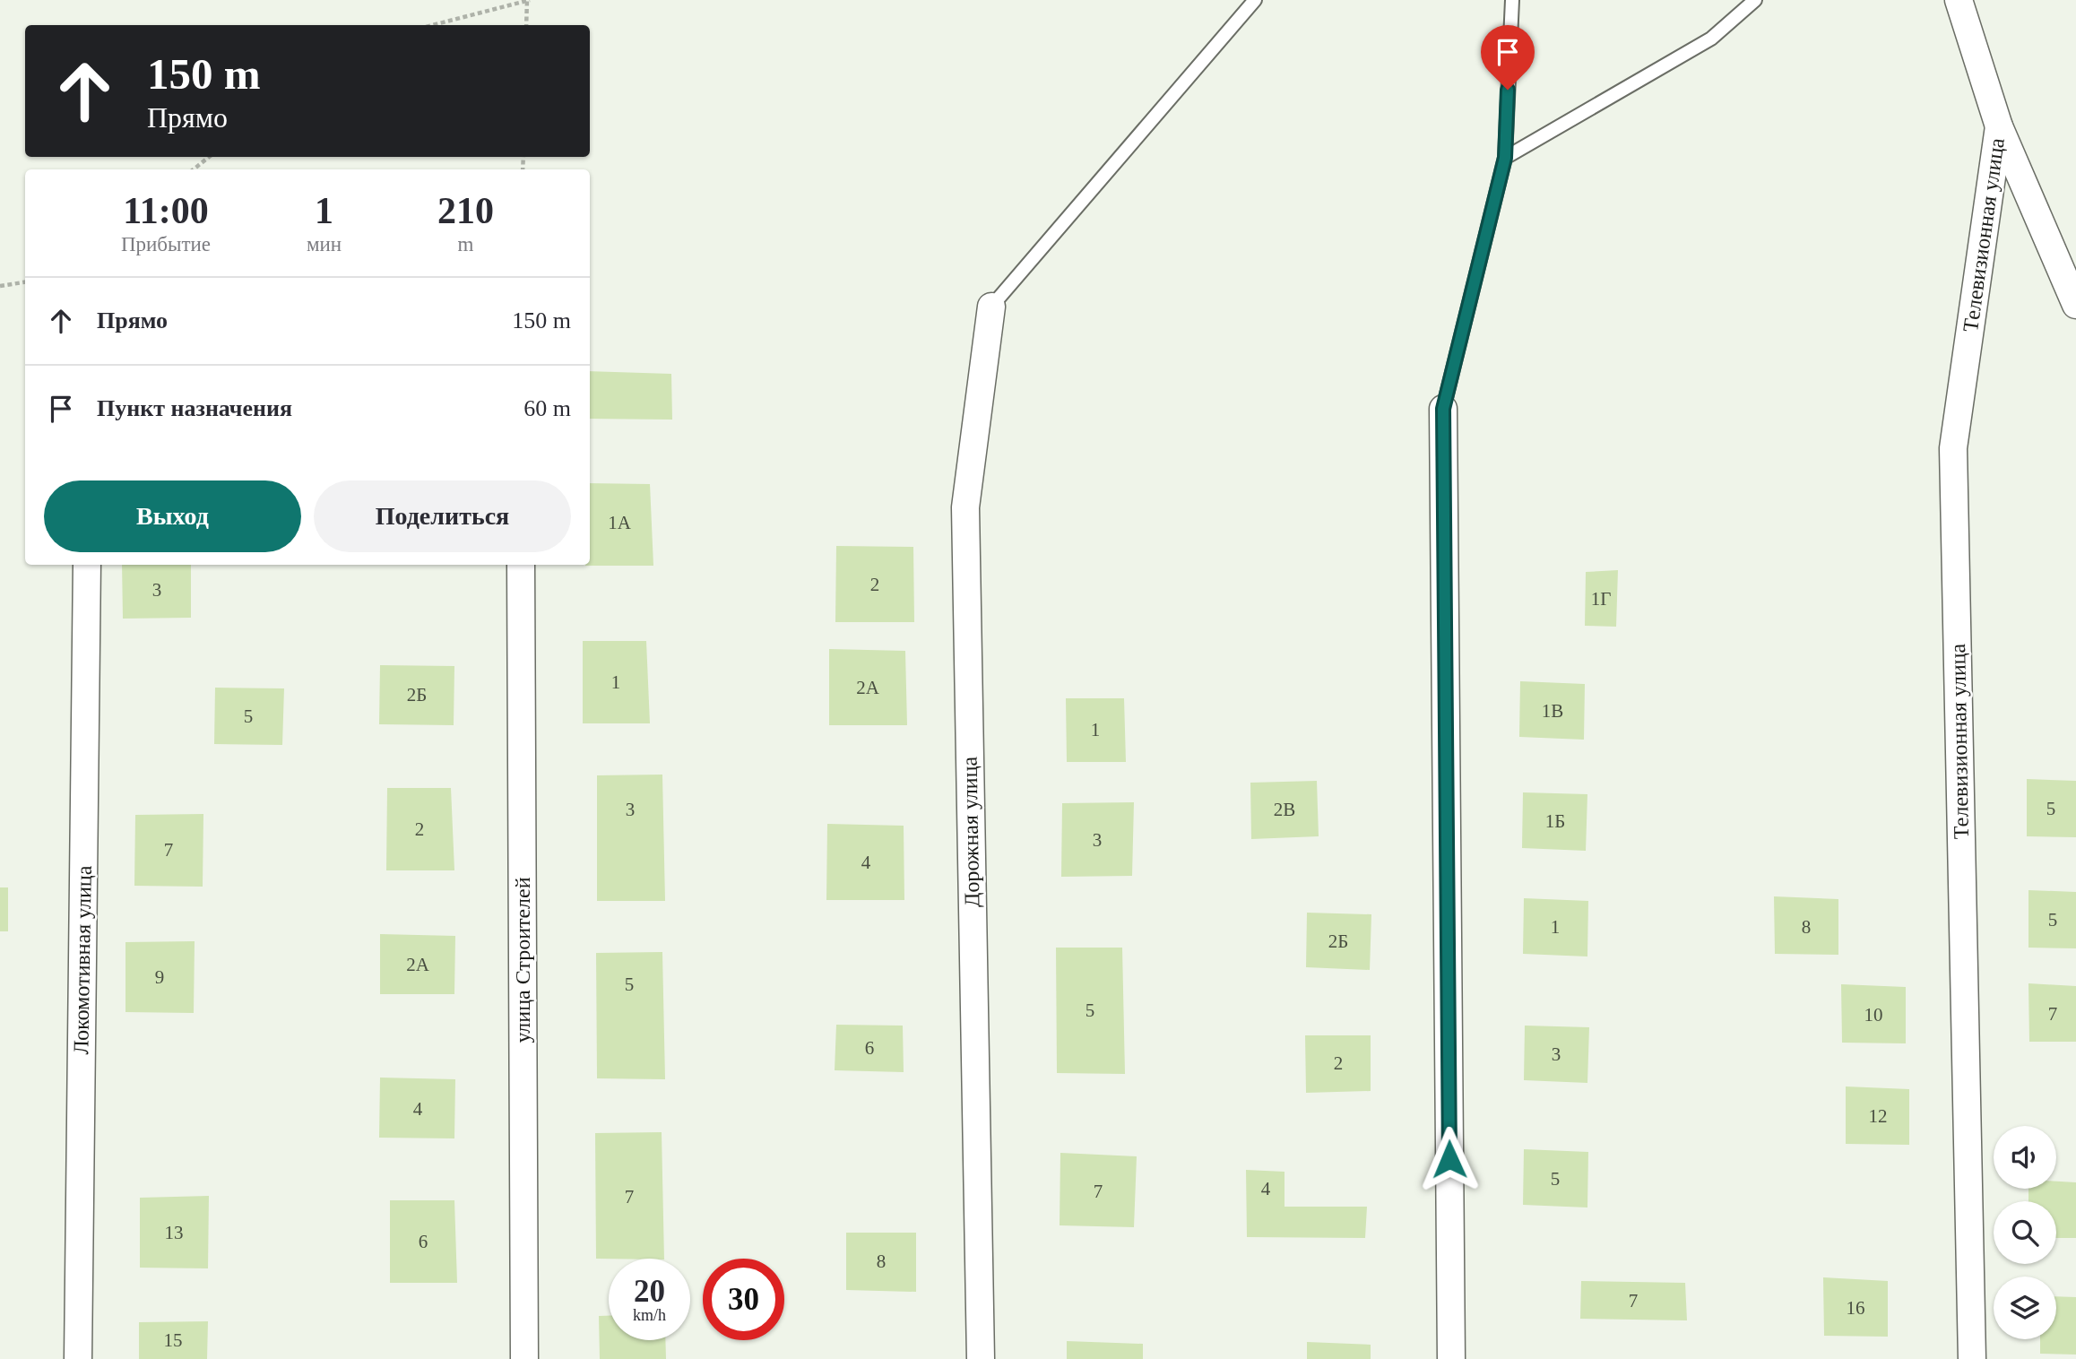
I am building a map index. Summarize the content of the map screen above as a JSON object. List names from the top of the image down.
{
  "streets": {
    "street": [
      "Телевизионная улица",
      "Дорожная улица",
      "Локомотивная улица",
      "улица Строителей"
    ]
  },
  "house_numbers": [
    "1А",
    "2",
    "3",
    "1Г",
    "1",
    "2А",
    "2Б",
    "1В",
    "5",
    "1",
    "5",
    "3",
    "2В",
    "1Б",
    "2",
    "3",
    "7",
    "4",
    "5",
    "1",
    "8",
    "2Б",
    "2А",
    "9",
    "5",
    "5",
    "7",
    "10",
    "6",
    "3",
    "2",
    "4",
    "12",
    "5",
    "4",
    "7",
    "7",
    "13",
    "6",
    "8",
    "7",
    "16",
    "15"
  ],
  "page": {
    "turn": ["150 m", "Прямо"],
    "eta": [
      "11:00",
      "Прибытие",
      "1",
      "мин",
      "210",
      "m"
    ],
    "list": [
      {
        "name": "Прямо",
        "value": "150 m"
      },
      {
        "name": "Пункт назначения",
        "value": "60 m"
      }
    ],
    "buttons": ["Выход", "Поделиться"],
    "speed": "20 km/h",
    "limit": "30"
  }
}
